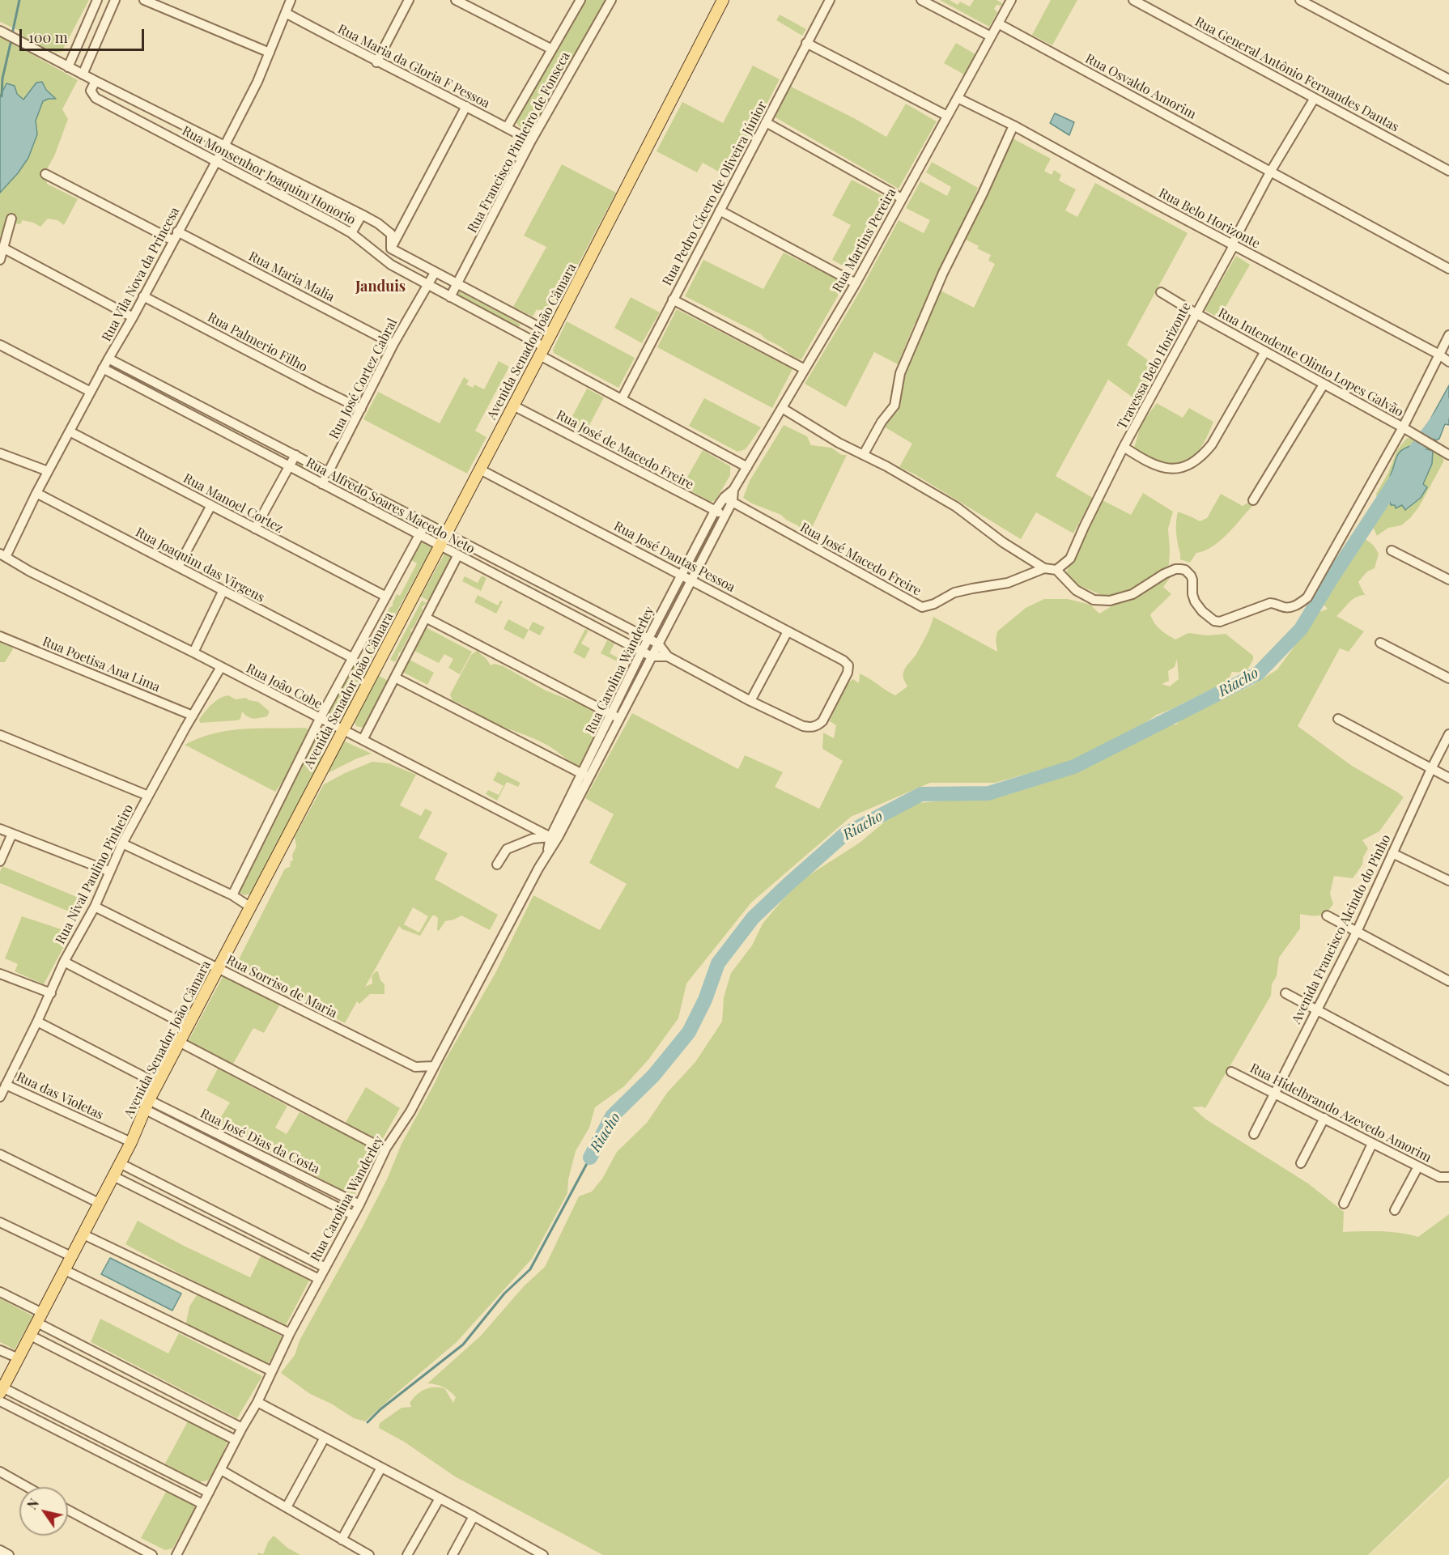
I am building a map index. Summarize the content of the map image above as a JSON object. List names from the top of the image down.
{
  "streets": {
    "main road": ["Avenida Senador João Câmara"],
    "street": [
      "Rua Maria da Gloria F Pessoa",
      "Rua General Antônio Fernandes Dantas",
      "Rua Osvaldo Amorim",
      "Rua Francisco Pinheiro de Fonseca",
      "Rua Monsenhor Joaquim Honorio",
      "Rua Pedro Cícero de Oliveira Júnior",
      "Rua Belo Horizonte",
      "Rua Martins Pereira",
      "Rua Vila Nova da Princesa",
      "Rua Maria Malia",
      "Rua Palmerio Filho",
      "Rua Intendente Olinto Lopes Galvão",
      "Travessa Belo Horizonte",
      "Rua José Cortez Cabral",
      "Rua José de Macedo Freire",
      "Rua Manoel Cortez",
      "Rua Alfredo Soares Macedo Neto",
      "Rua José Dantas Pessoa",
      "Rua José Macedo Freire",
      "Rua Joaquim das Virgens",
      "Rua Poetisa Ana Lima",
      "Rua Carolina Wanderley",
      "Rua João Cobe",
      "Rua Nival Paulino Pinheiro",
      "Avenida Francisco Alcindo do Pinho",
      "Rua Sorriso de Maria",
      "Rua das Violetas",
      "Rua Hidelbrando Azevedo Amorim",
      "Rua José Dias da Costa"
    ]
  },
  "crossings": [
    ["Rua Maria da Gloria F Pessoa", "Rua Francisco Pinheiro de Fonseca"],
    ["Rua Maria da Gloria F Pessoa", "Rua Vila Nova da Princesa"],
    ["Rua General Antônio Fernandes Dantas", "Travessa Belo Horizonte"],
    ["Rua Osvaldo Amorim", "Rua Martins Pereira"],
    ["Rua Osvaldo Amorim", "Travessa Belo Horizonte"],
    ["Rua Francisco Pinheiro de Fonseca", "Rua Monsenhor Joaquim Honorio"],
    ["Rua Monsenhor Joaquim Honorio", "Rua Pedro Cícero de Oliveira Júnior"],
    ["Rua Monsenhor Joaquim Honorio", "Rua Martins Pereira"],
    ["Rua Monsenhor Joaquim Honorio", "Rua Vila Nova da Princesa"],
    ["Rua Monsenhor Joaquim Honorio", "Avenida Senador João Câmara"],
    ["Rua Monsenhor Joaquim Honorio", "Rua José Cortez Cabral"],
    ["Rua Belo Horizonte", "Rua Martins Pereira"],
    ["Rua Belo Horizonte", "Travessa Belo Horizonte"],
    ["Rua Martins Pereira", "Rua José Macedo Freire"],
    ["Rua Martins Pereira", "Rua Carolina Wanderley"],
    ["Rua Vila Nova da Princesa", "Rua Maria Malia"],
    ["Rua Vila Nova da Princesa", "Rua Palmerio Filho"],
    ["Rua Vila Nova da Princesa", "Rua Manoel Cortez"],
    ["Rua Vila Nova da Princesa", "Rua Alfredo Soares Macedo Neto"],
    ["Rua Vila Nova da Princesa", "Rua Joaquim das Virgens"],
    ["Rua Vila Nova da Princesa", "Rua João Cobe"],
    ["Rua Maria Malia", "Rua José Cortez Cabral"],
    ["Avenida Senador João Câmara", "Rua José de Macedo Freire"],
    ["Avenida Senador João Câmara", "Rua Manoel Cortez"],
    ["Avenida Senador João Câmara", "Rua Alfredo Soares Macedo Neto"],
    ["Avenida Senador João Câmara", "Rua José Dantas Pessoa"],
    ["Avenida Senador João Câmara", "Rua Joaquim das Virgens"],
    ["Avenida Senador João Câmara", "Rua João Cobe"],
    ["Avenida Senador João Câmara", "Rua Sorriso de Maria"],
    ["Avenida Senador João Câmara", "Rua das Violetas"],
    ["Avenida Senador João Câmara", "Rua José Dias da Costa"],
    ["Rua Palmerio Filho", "Rua José Cortez Cabral"],
    ["Rua Intendente Olinto Lopes Galvão", "Travessa Belo Horizonte"],
    ["Rua José Cortez Cabral", "Rua Alfredo Soares Macedo Neto"],
    ["Rua José de Macedo Freire", "Rua Carolina Wanderley"],
    ["Rua Alfredo Soares Macedo Neto", "Rua José Dantas Pessoa"],
    ["Rua Alfredo Soares Macedo Neto", "Rua Carolina Wanderley"],
    ["Rua José Dantas Pessoa", "Rua Carolina Wanderley"],
    ["Rua José Macedo Freire", "Rua Carolina Wanderley"],
    ["Rua Poetisa Ana Lima", "Rua Nival Paulino Pinheiro"],
    ["Rua Carolina Wanderley", "Rua João Cobe"],
    ["Rua Carolina Wanderley", "Rua Sorriso de Maria"],
    ["Rua Carolina Wanderley", "Rua José Dias da Costa"],
    ["Rua João Cobe", "Rua Nival Paulino Pinheiro"],
    ["Rua Nival Paulino Pinheiro", "Rua Sorriso de Maria"],
    ["Rua Nival Paulino Pinheiro", "Rua das Violetas"],
    ["Avenida Francisco Alcindo do Pinho", "Rua Hidelbrando Azevedo Amorim"]
  ],
  "districts": ["Janduis"],
  "water": ["Riacho"],
  "scale_bar": "100 m",
  "north": "top left"
}
